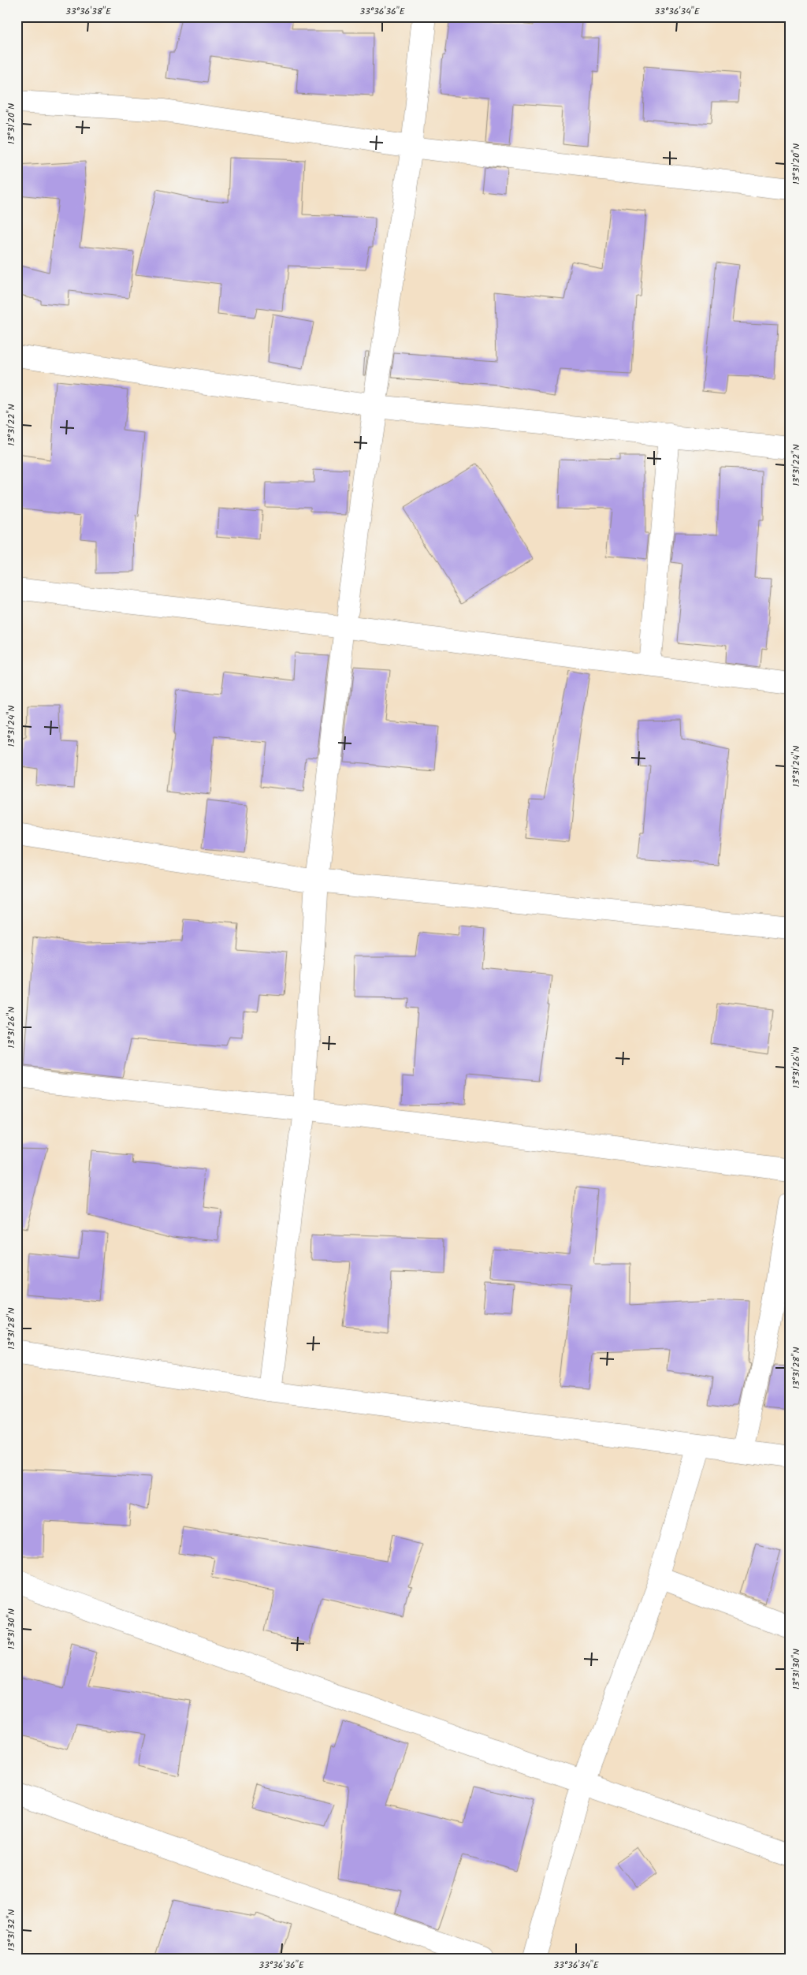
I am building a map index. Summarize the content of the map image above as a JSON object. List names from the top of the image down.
{
  "coordinates": [
    "33°36'38\"E",
    "33°36'36\"E",
    "33°36'34\"E",
    "13°31'20\"N",
    "13°31'22\"N",
    "13°31'24\"N",
    "13°31'26\"N",
    "13°31'28\"N",
    "13°31'30\"N",
    "13°31'32\"N"
  ]
}
